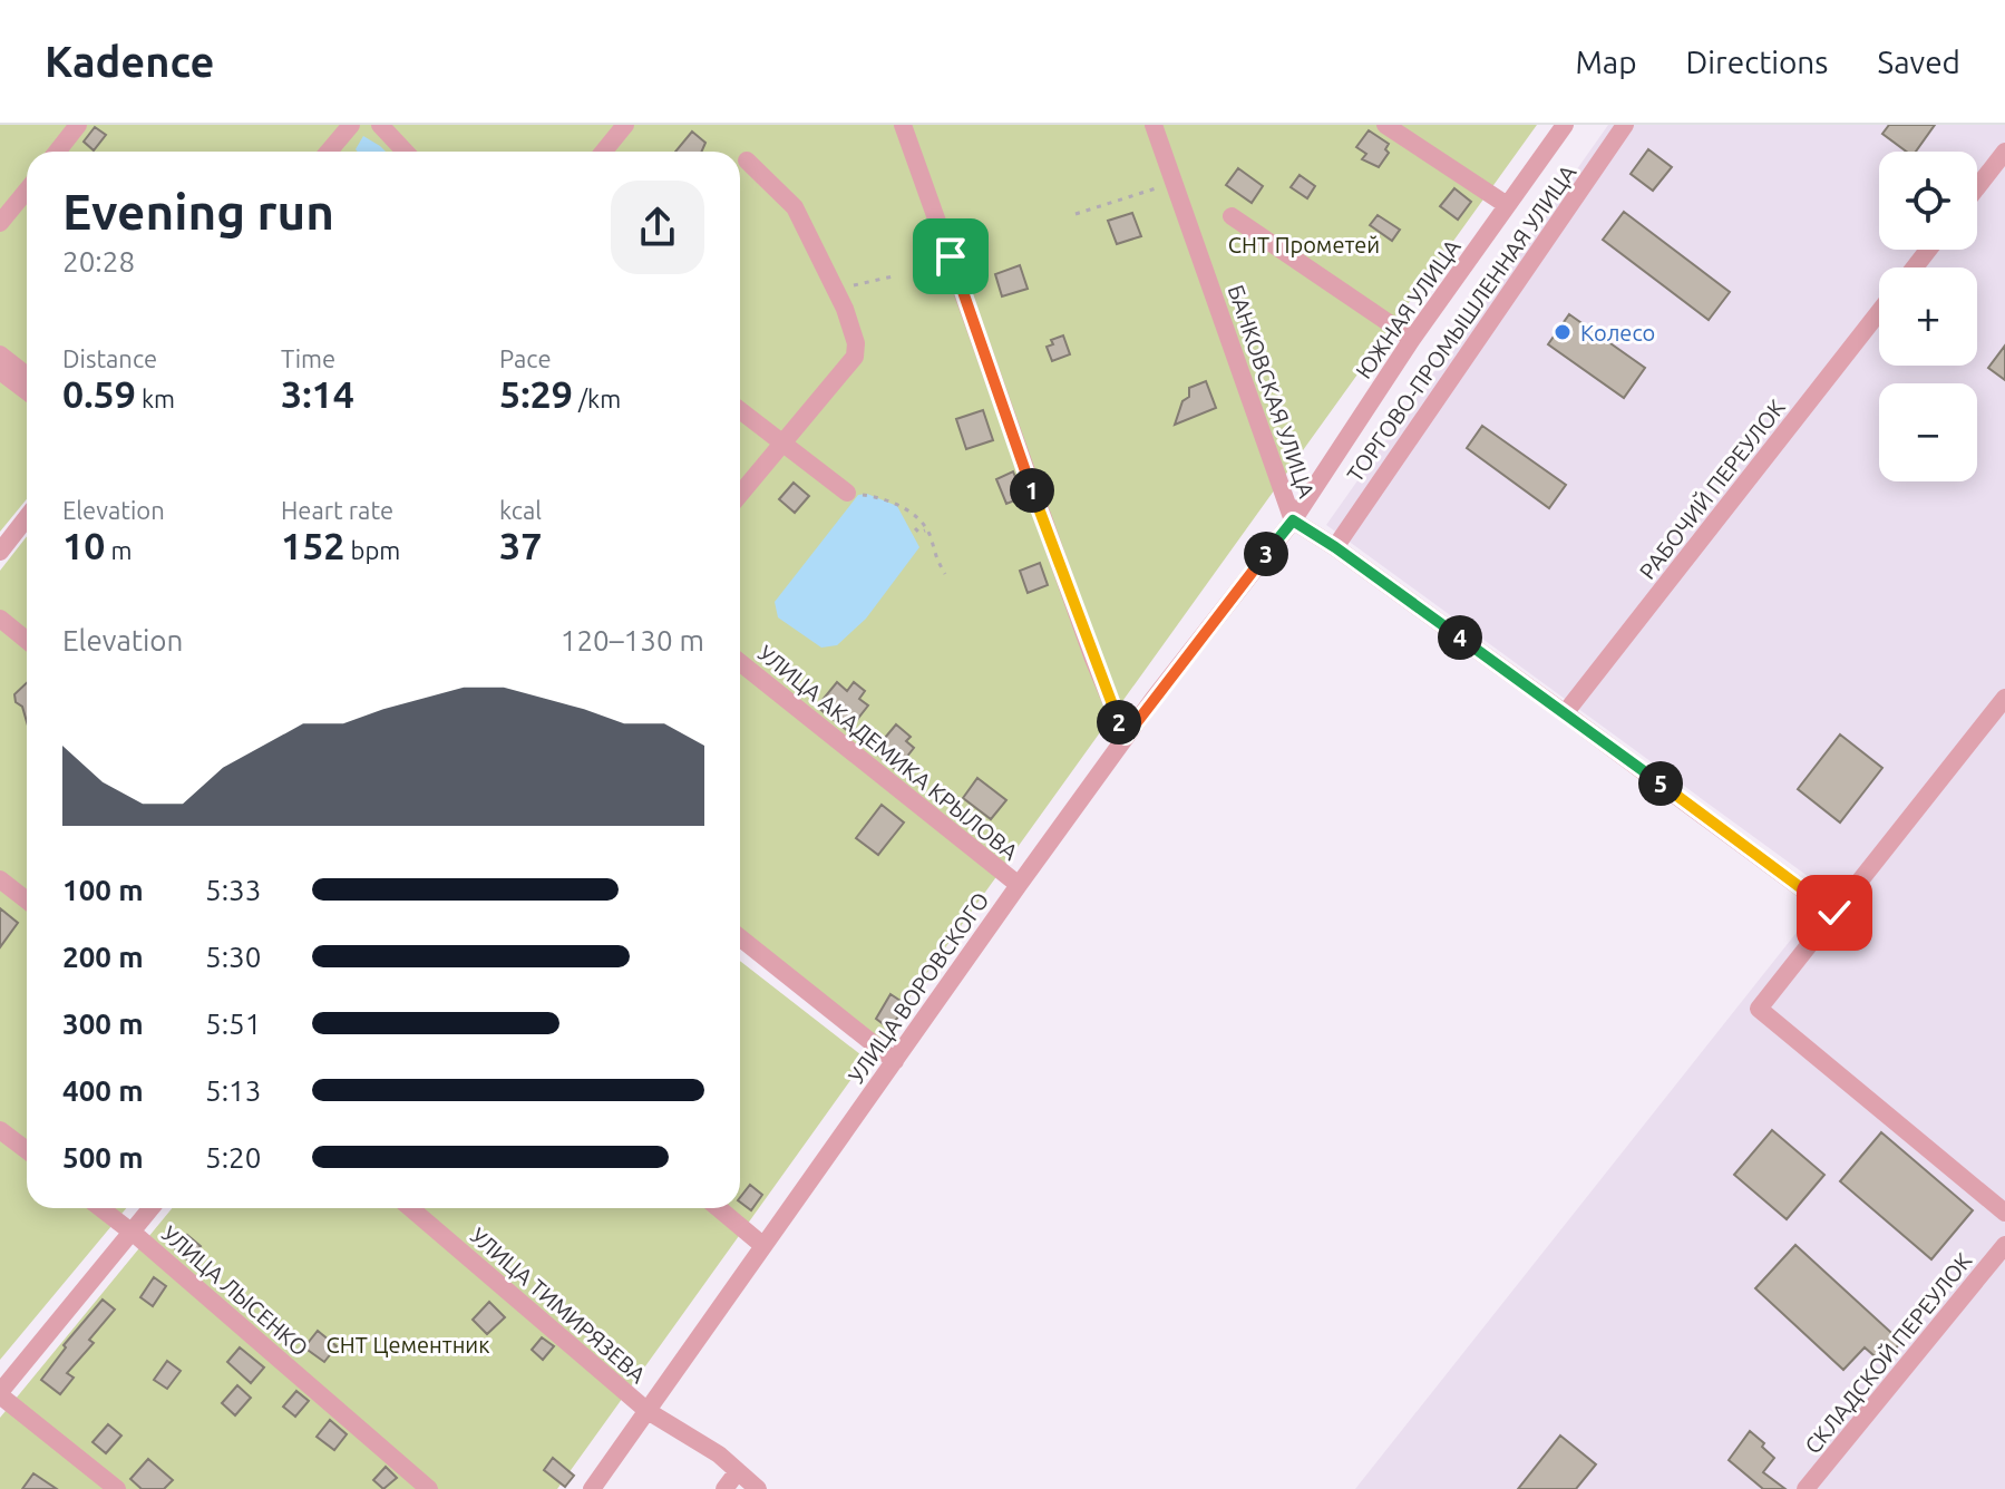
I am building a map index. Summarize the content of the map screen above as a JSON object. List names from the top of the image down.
{
  "streets": {
    "street": [
      "ЮЖНАЯ УЛИЦА",
      "ТОРГОВО-ПРОМЫШЛЕННАЯ УЛИЦА",
      "БАНКОВСКАЯ УЛИЦА",
      "РАБОЧИЙ ПЕРЕУЛОК",
      "УЛИЦА АКАДЕМИКА КРЫЛОВА",
      "УЛИЦА ВОРОВСКОГО",
      "УЛИЦА ЛЫСЕНКО",
      "УЛИЦА ТИМИРЯЗЕВА",
      "СКЛАДСКОЙ ПЕРЕУЛОК"
    ]
  },
  "crossings": [
    ["ЮЖНАЯ УЛИЦА", "БАНКОВСКАЯ УЛИЦА"],
    ["ЮЖНАЯ УЛИЦА", "УЛИЦА ВОРОВСКОГО"],
    ["БАНКОВСКАЯ УЛИЦА", "УЛИЦА ВОРОВСКОГО"],
    ["УЛИЦА АКАДЕМИКА КРЫЛОВА", "УЛИЦА ВОРОВСКОГО"],
    ["УЛИЦА ВОРОВСКОГО", "УЛИЦА ТИМИРЯЗЕВА"]
  ],
  "parks": ["СНТ Прометей", "СНТ Цементник"],
  "places": ["Колесо"],
  "page": {
    "header": "Kadence",
    "nav": ["Map", "Directions", "Saved"],
    "map_buttons": ["+", "−"],
    "heading": ["Evening run", "20:28"],
    "stats": [
      ["Distance", "0.59 km"],
      ["Time", "3:14"],
      ["Pace", "5:29 /km"],
      ["Elevation", "10 m"],
      ["Heart rate", "152 bpm"],
      ["kcal", "37"]
    ],
    "pins": [
      "1",
      "3",
      "4",
      "2",
      "5"
    ],
    "chart": ["Elevation", "120–130 m"],
    "list": [
      {
        "name": "100 m",
        "note": "5:33"
      },
      {
        "name": "200 m",
        "note": "5:30"
      },
      {
        "name": "300 m",
        "note": "5:51"
      },
      {
        "name": "400 m",
        "note": "5:13"
      },
      {
        "name": "500 m",
        "note": "5:20"
      }
    ]
  }
}
